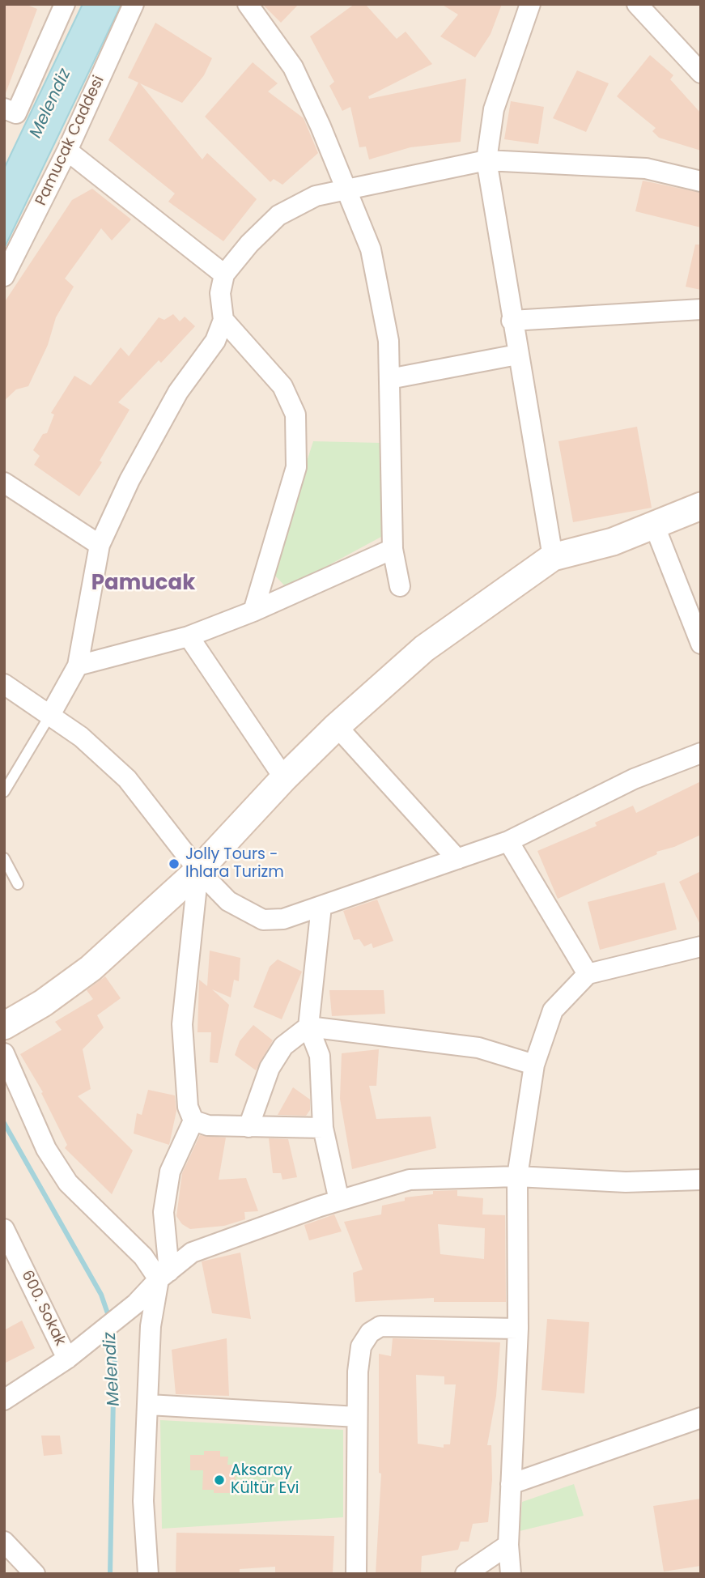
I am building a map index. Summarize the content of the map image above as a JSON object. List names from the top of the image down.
{
  "streets": {
    "street": ["Pamucak Caddesi", "600. Sokak"]
  },
  "districts": ["Pamucak"],
  "water": ["Melendiz"],
  "places": ["Jolly Tours - Ihlara Turizm", "Aksaray Kültür Evi"]
}
